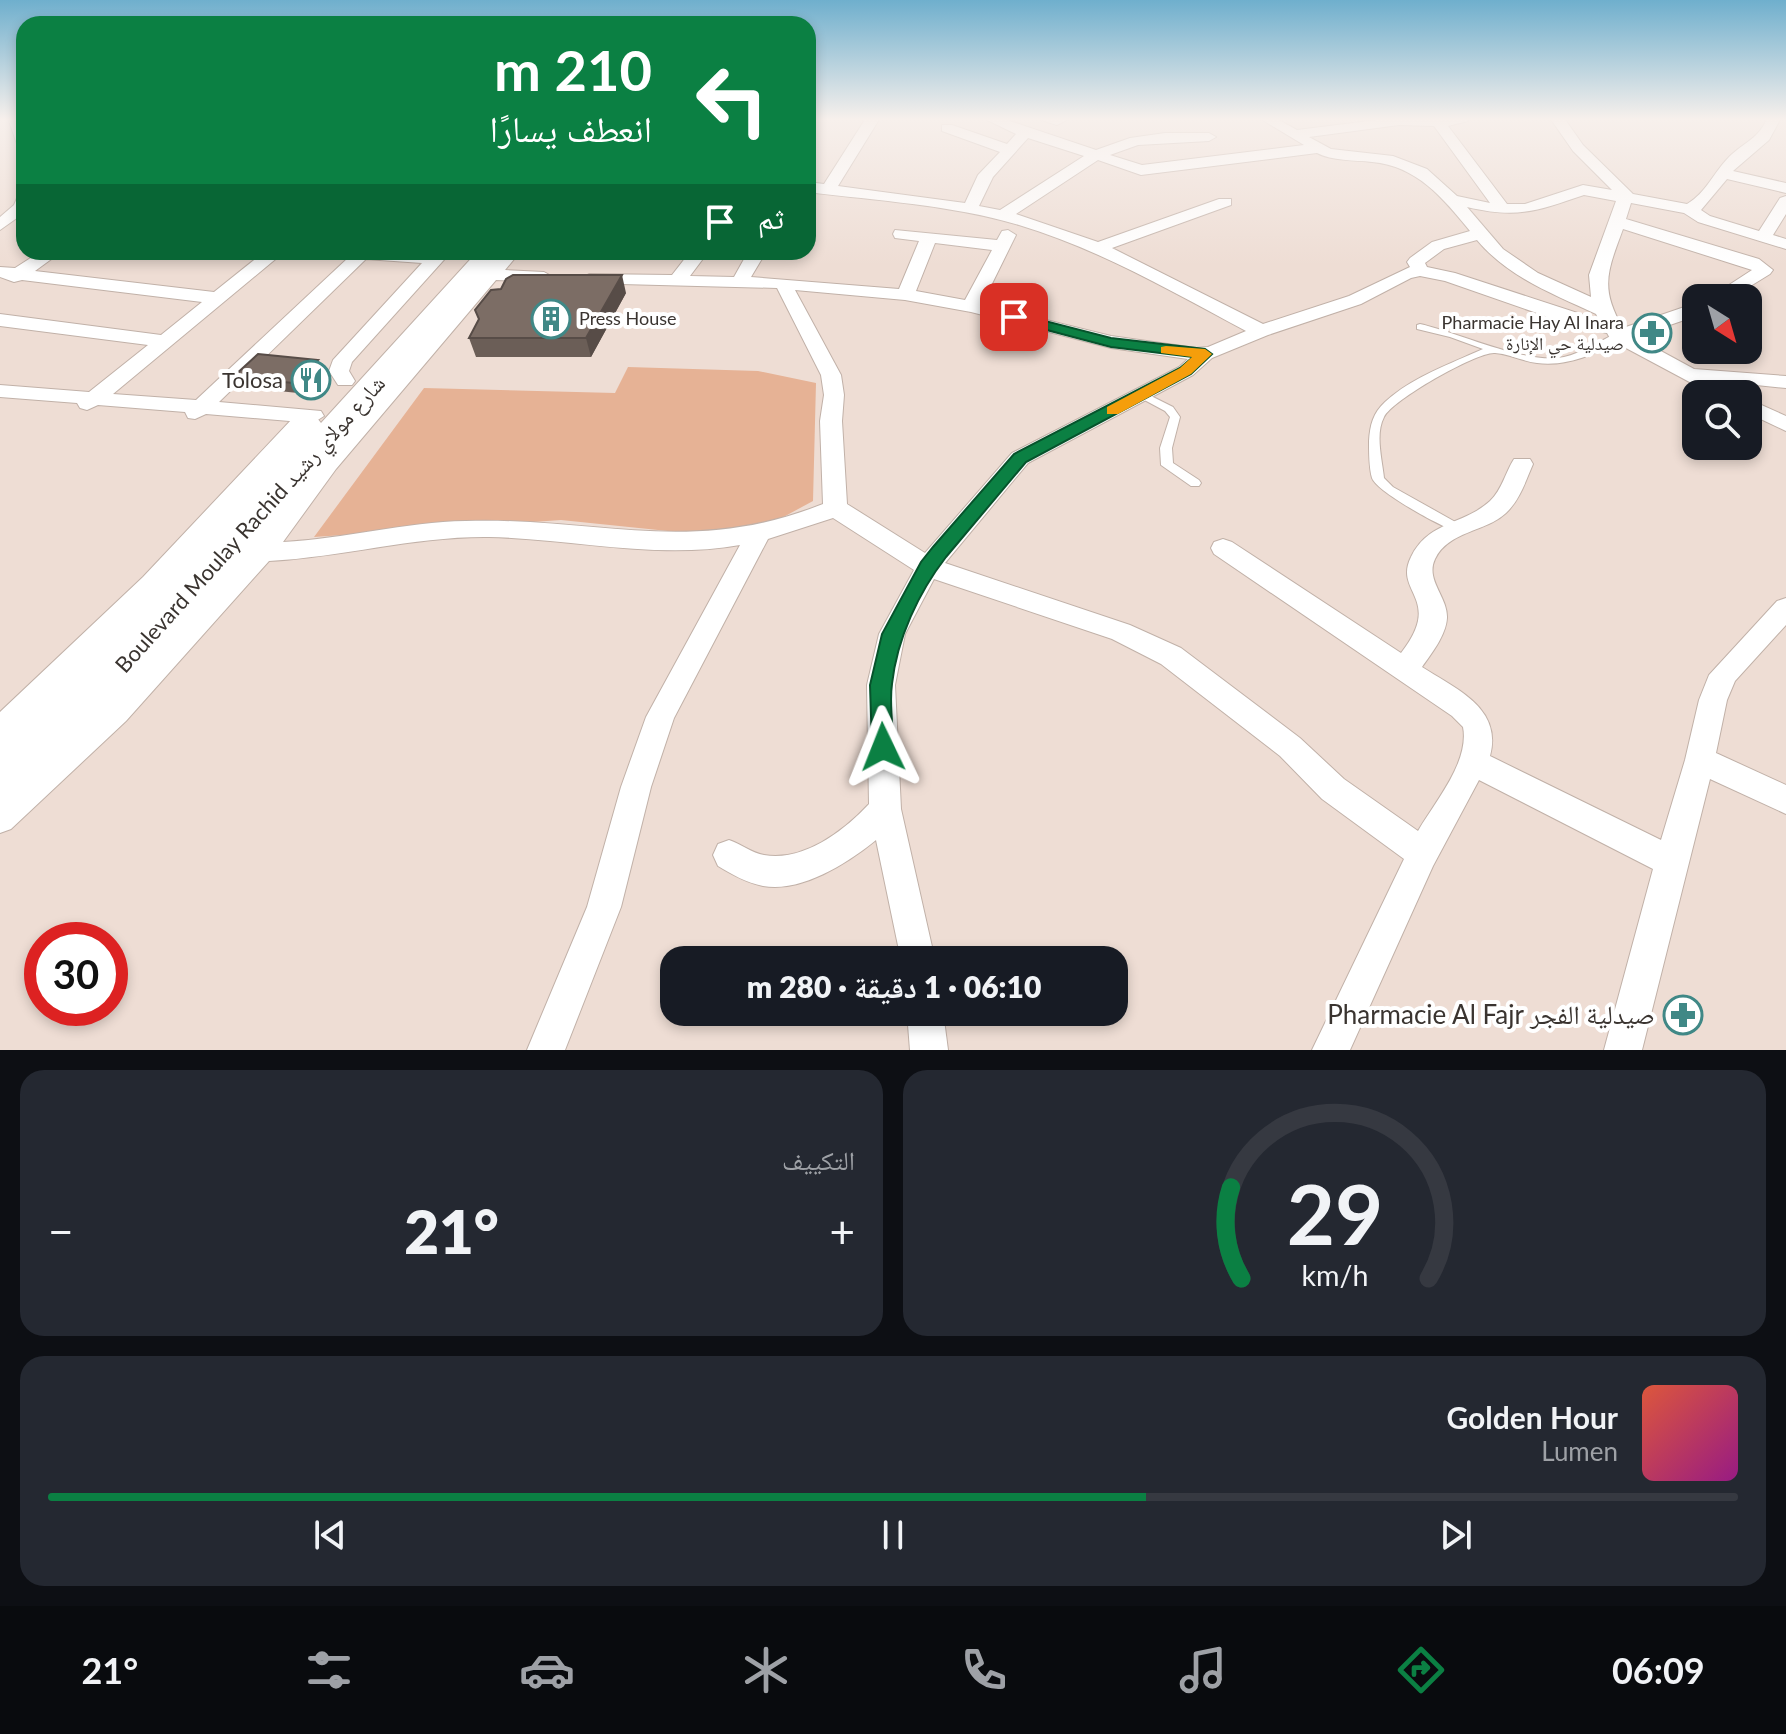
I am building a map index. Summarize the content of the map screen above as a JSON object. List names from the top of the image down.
{
  "streets": {
    "main road": ["Boulevard Moulay Rachid شارع مولاي رشيد"]
  },
  "places": {
    "building": ["Press House"],
    "pharmacy": ["Pharmacie Hay Al Inara صيدلية حي الإنارة", "Pharmacie Al Fajr صيدلية الفجر"],
    "restaurant": ["Tolosa"]
  },
  "north": "bottom right",
  "page": {
    "turn": ["210 m", "انعطف يسارًا"],
    "then": "ثم",
    "limit": "30",
    "trip": "06:10 · 1 دقيقة · 280 m",
    "tile": "التكييف",
    "heat": ["−", "21°", "+"],
    "song": ["Golden Hour", "Lumen"],
    "tabs": ["06:09", "21°"],
    "gauge": ["29", "km/h"]
  }
}
